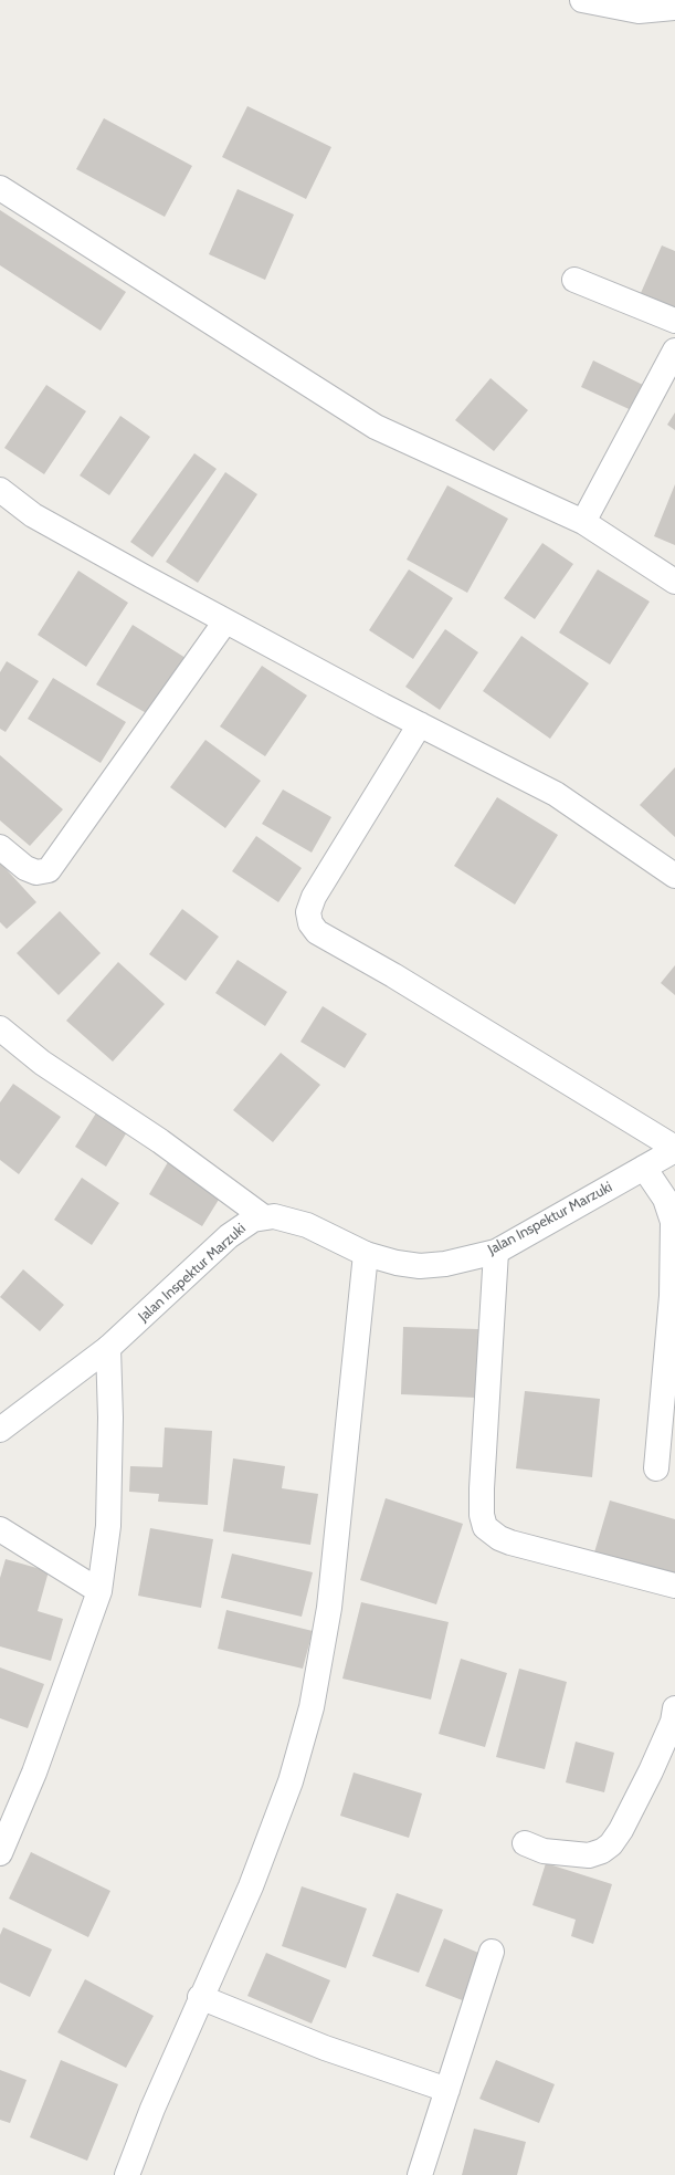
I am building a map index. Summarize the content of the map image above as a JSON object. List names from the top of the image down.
{
  "streets": {
    "street": ["Jalan Inspektur Marzuki"]
  }
}
